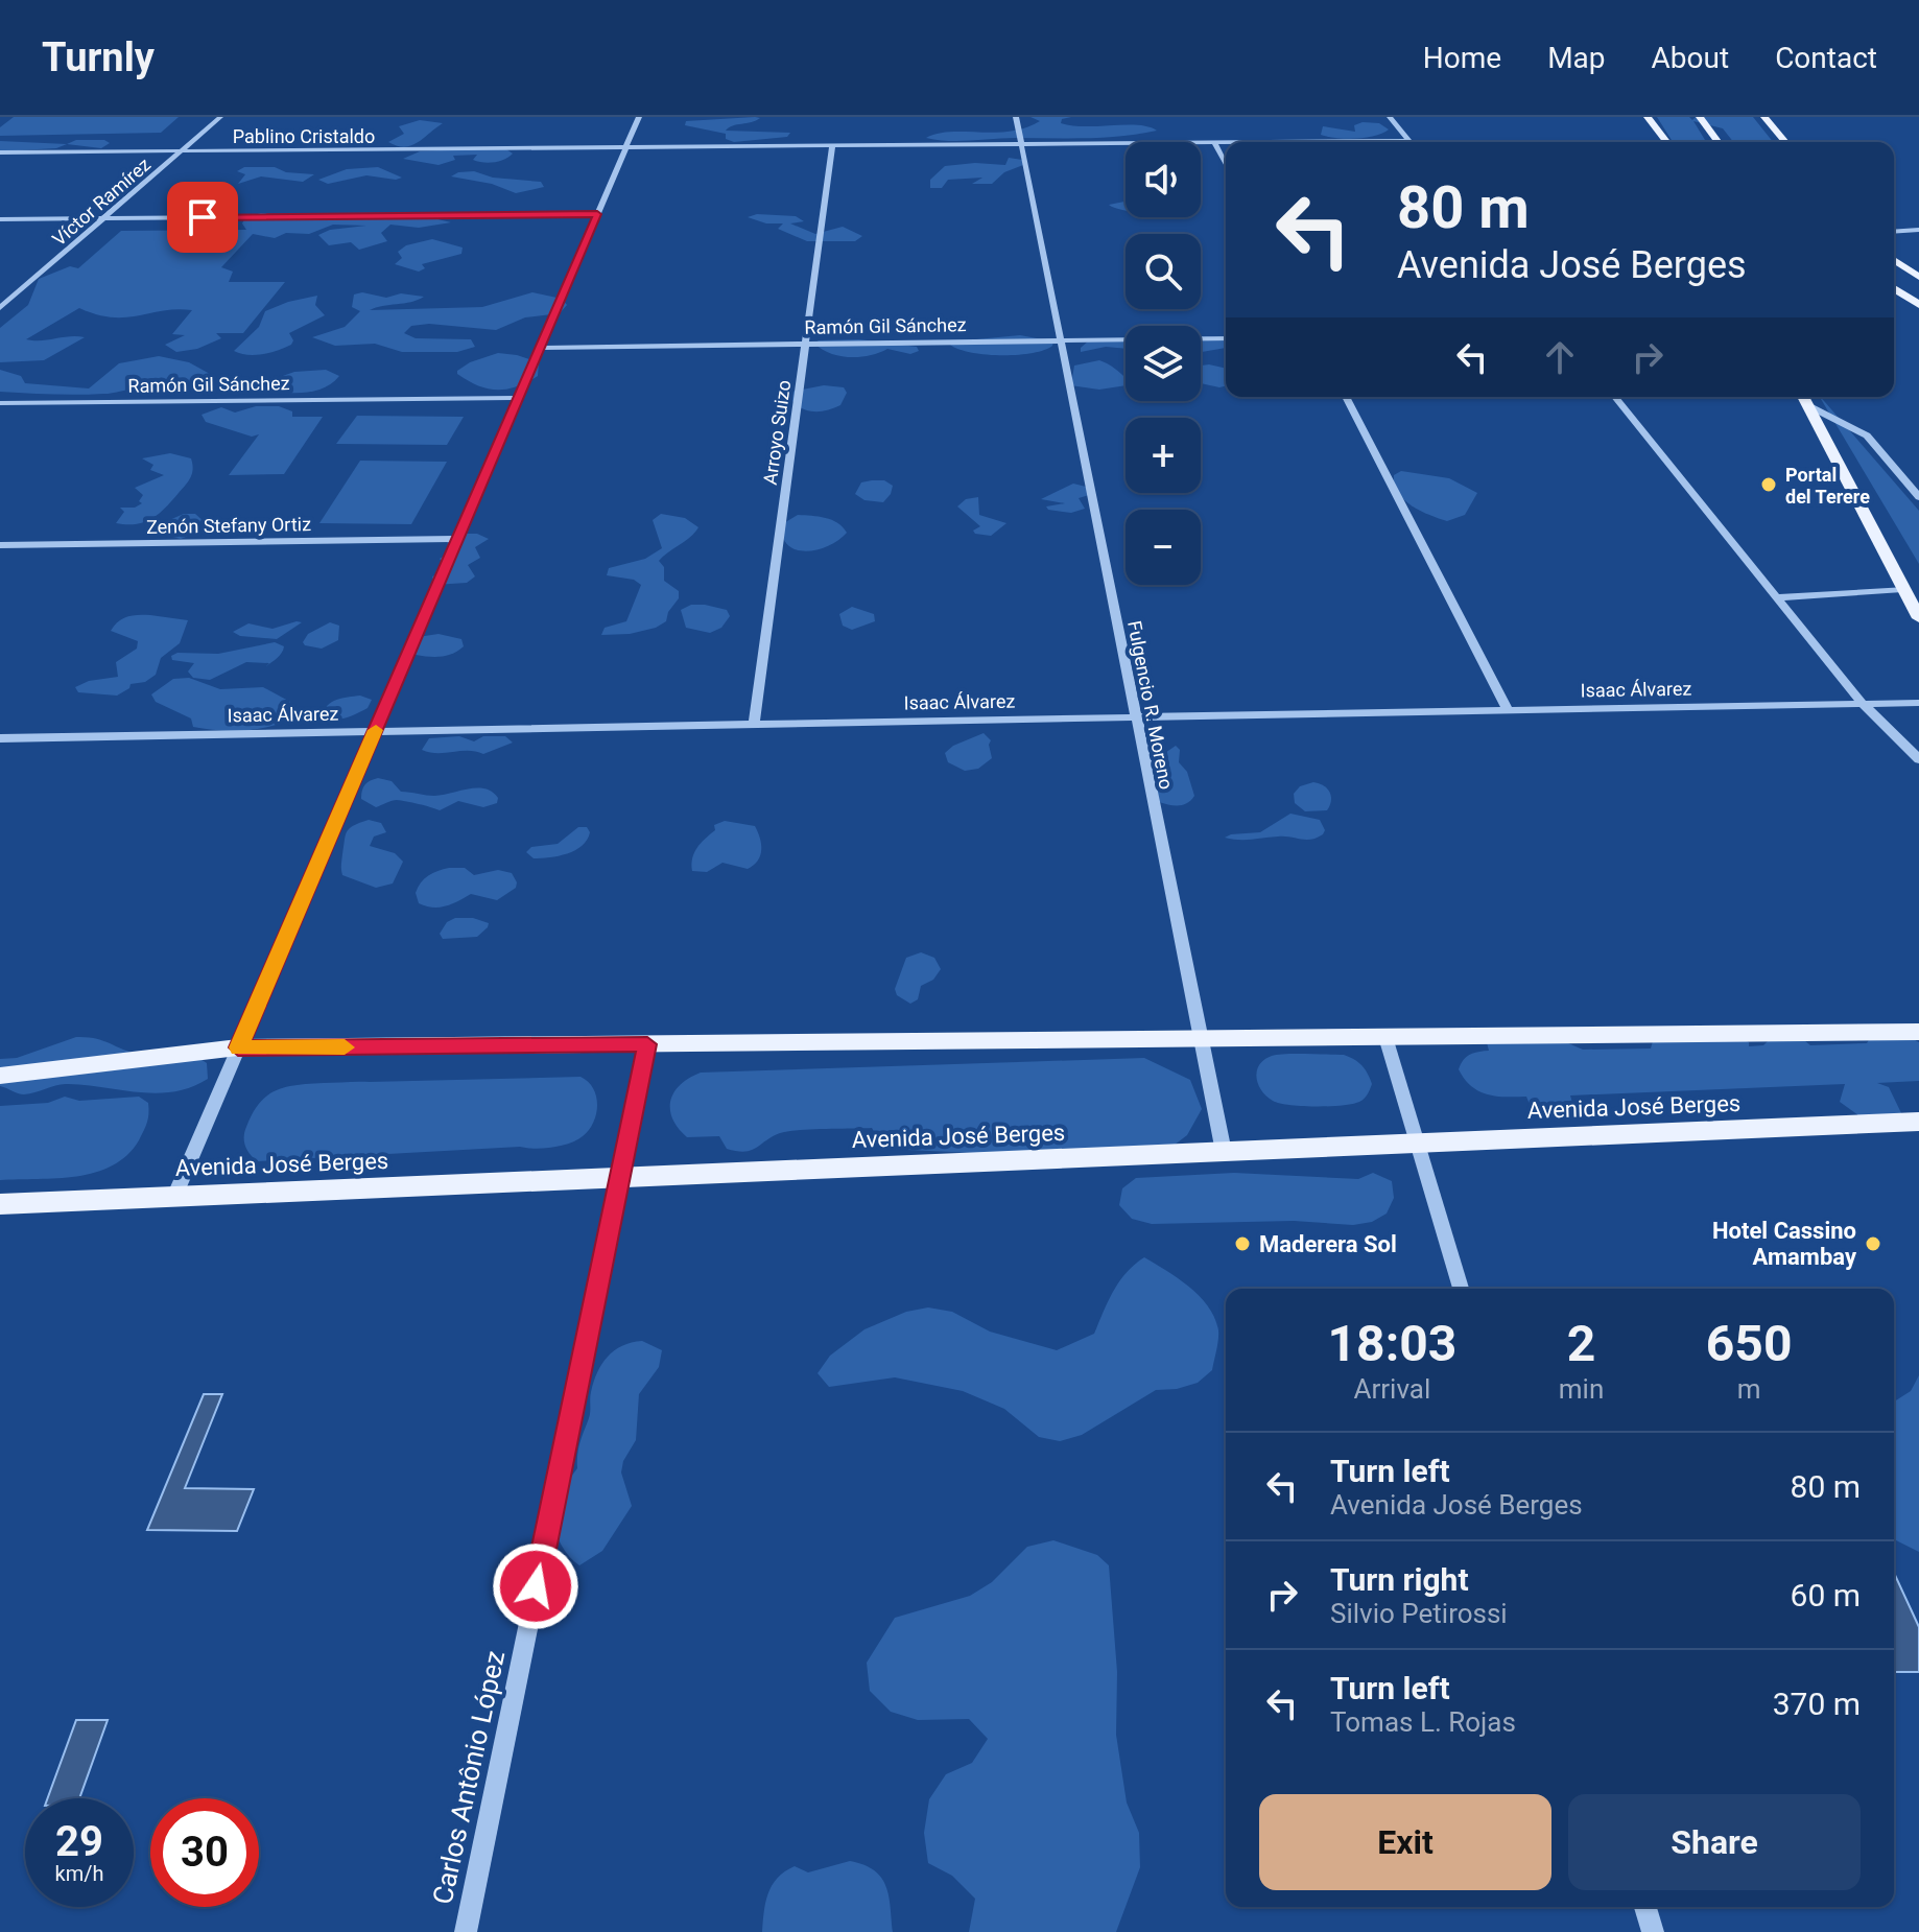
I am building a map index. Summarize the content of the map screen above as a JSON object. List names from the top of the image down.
{
  "streets": {
    "main road": ["Avenida José Berges"],
    "street": [
      "Pablino Cristaldo",
      "Víctor Ramírez",
      "Ramón Gil Sánchez",
      "Arroyo Suizo",
      "Zenón Stefany Ortiz",
      "Isaac Álvarez",
      "Fulgencio R. Moreno",
      "Carlos Antônio López"
    ]
  },
  "crossings": [
    ["Pablino Cristaldo", "Víctor Ramírez"],
    ["Pablino Cristaldo", "Arroyo Suizo"],
    ["Pablino Cristaldo", "Fulgencio R. Moreno"],
    ["Ramón Gil Sánchez", "Arroyo Suizo"],
    ["Ramón Gil Sánchez", "Fulgencio R. Moreno"],
    ["Arroyo Suizo", "Isaac Álvarez"],
    ["Isaac Álvarez", "Fulgencio R. Moreno"],
    ["Fulgencio R. Moreno", "Avenida José Berges"],
    ["Avenida José Berges", "Carlos Antônio López"]
  ],
  "places": ["Portal del Terere", "Maderera Sol", "Hotel Cassino Amambay"],
  "page": {
    "header": "Turnly",
    "nav": [
      "Home",
      "Map",
      "About",
      "Contact"
    ],
    "map_buttons": ["+", "−"],
    "turn": ["80 m", "Avenida José Berges"],
    "eta": [
      "18:03",
      "Arrival",
      "2",
      "min",
      "650",
      "m"
    ],
    "list": [
      {
        "name": "Turn left",
        "note": "Avenida José Berges",
        "value": "80 m"
      },
      {
        "name": "Turn right",
        "note": "Silvio Petirossi",
        "value": "60 m"
      },
      {
        "name": "Turn left",
        "note": "Tomas L. Rojas",
        "value": "370 m"
      }
    ],
    "buttons": ["Exit", "Share"],
    "speed": "29 km/h",
    "limit": "30"
  }
}
